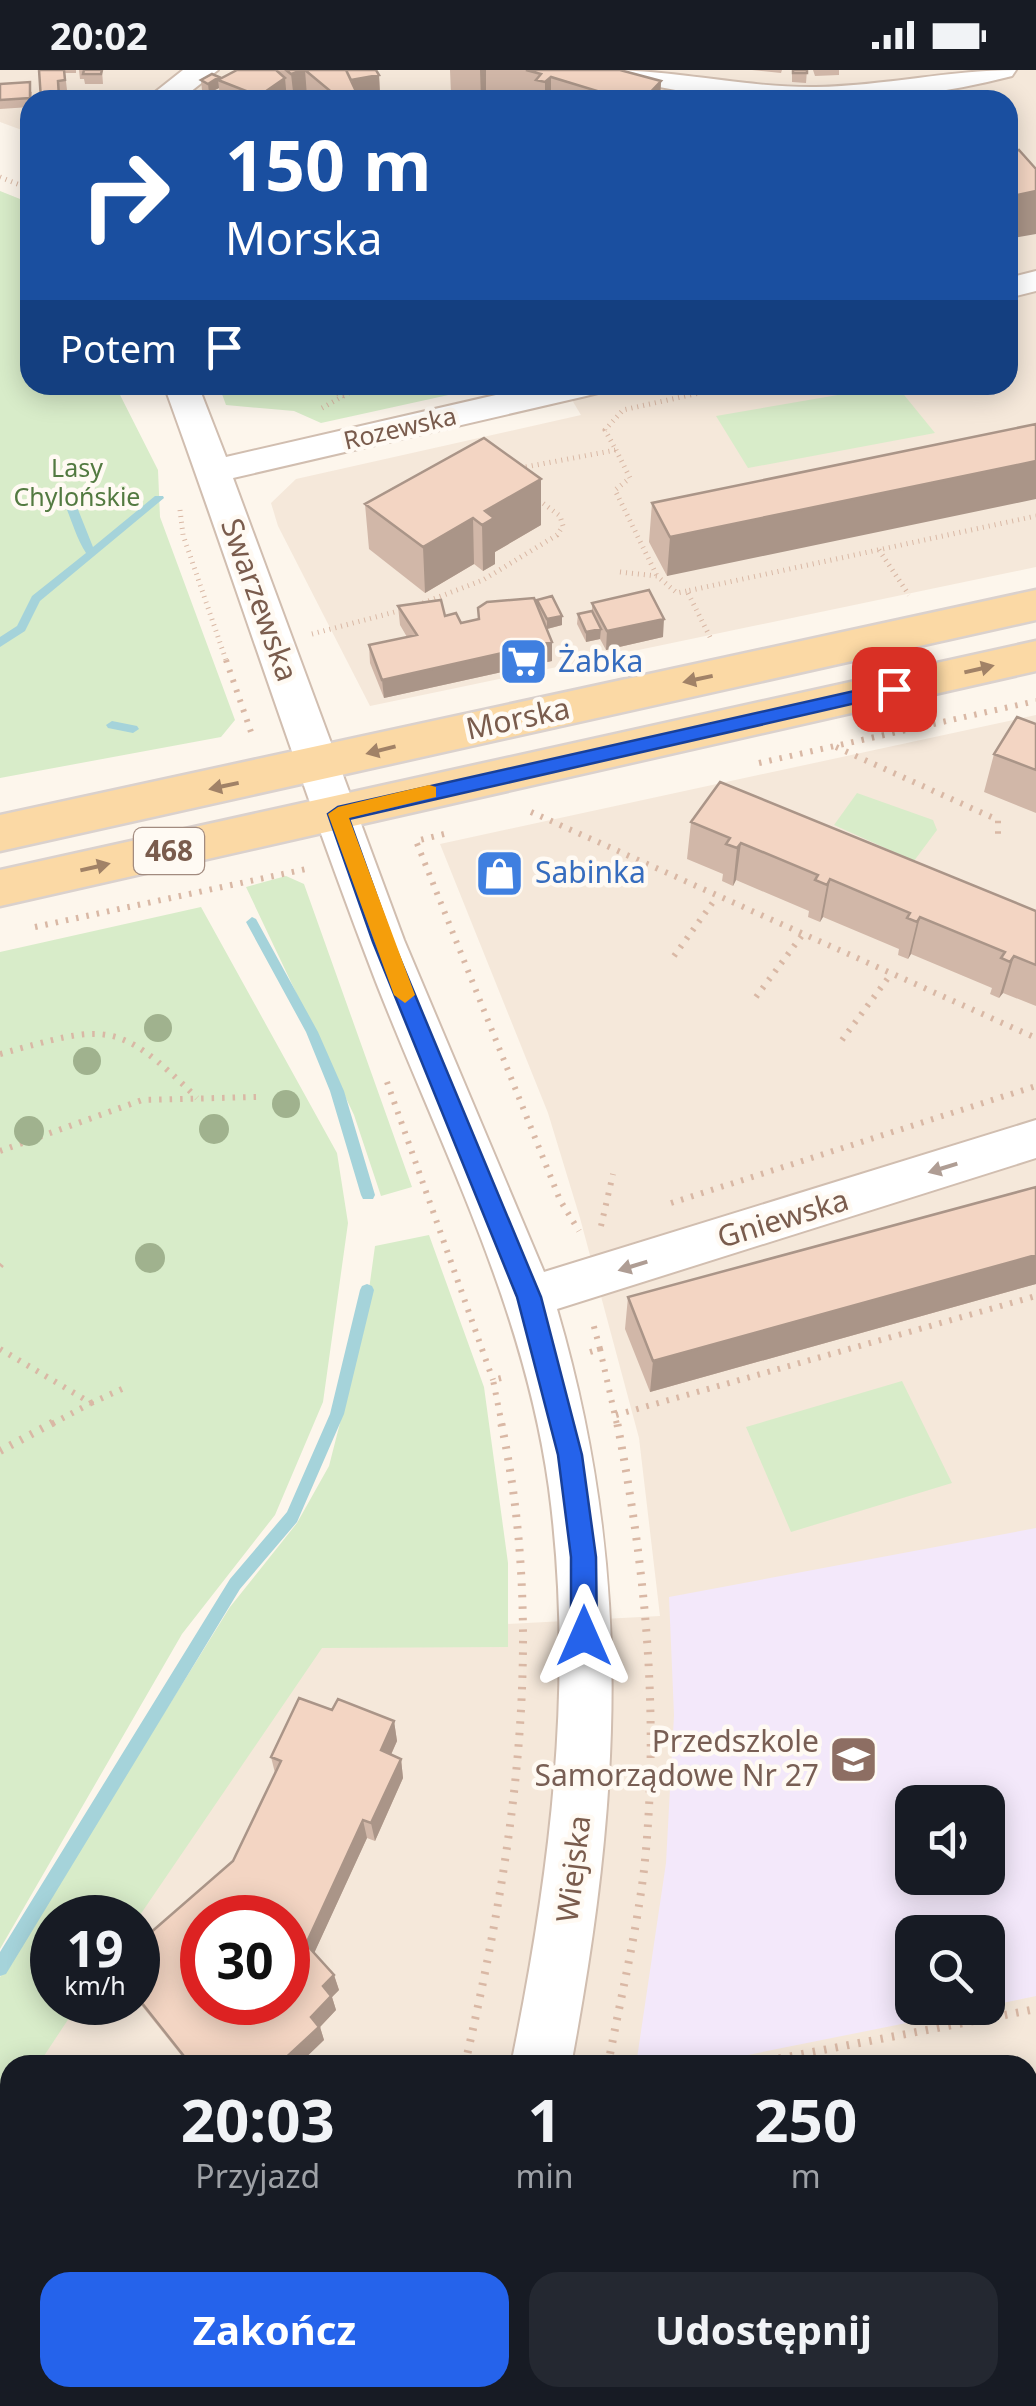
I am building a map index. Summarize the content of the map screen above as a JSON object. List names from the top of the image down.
{
  "streets": {
    "main road": ["Morska", "468"],
    "street": [
      "Rozewska",
      "Swarzewska",
      "Gniewska",
      "Wiejska"
    ]
  },
  "crossings": [
    ["Rozewska", "Swarzewska"],
    ["Swarzewska", "Morska"],
    ["Swarzewska", "Wiejska"],
    ["Morska", "Wiejska"],
    ["Gniewska", "Wiejska"]
  ],
  "one_way": ["Gniewska"],
  "parks": ["Lasy Chylońskie"],
  "places": {
    "supermarket": ["Żabka"],
    "shop": ["Sabinka"],
    "school or university": ["Przedszkole Samorządowe Nr 27"]
  },
  "page": {
    "status": "20:02",
    "turn": ["150 m", "Morska"],
    "then": "Potem",
    "speed": "19 km/h",
    "limit": "30",
    "eta": [
      "20:03",
      "Przyjazd",
      "1",
      "min",
      "250",
      "m"
    ],
    "buttons": ["Zakończ", "Udostępnij"]
  }
}
